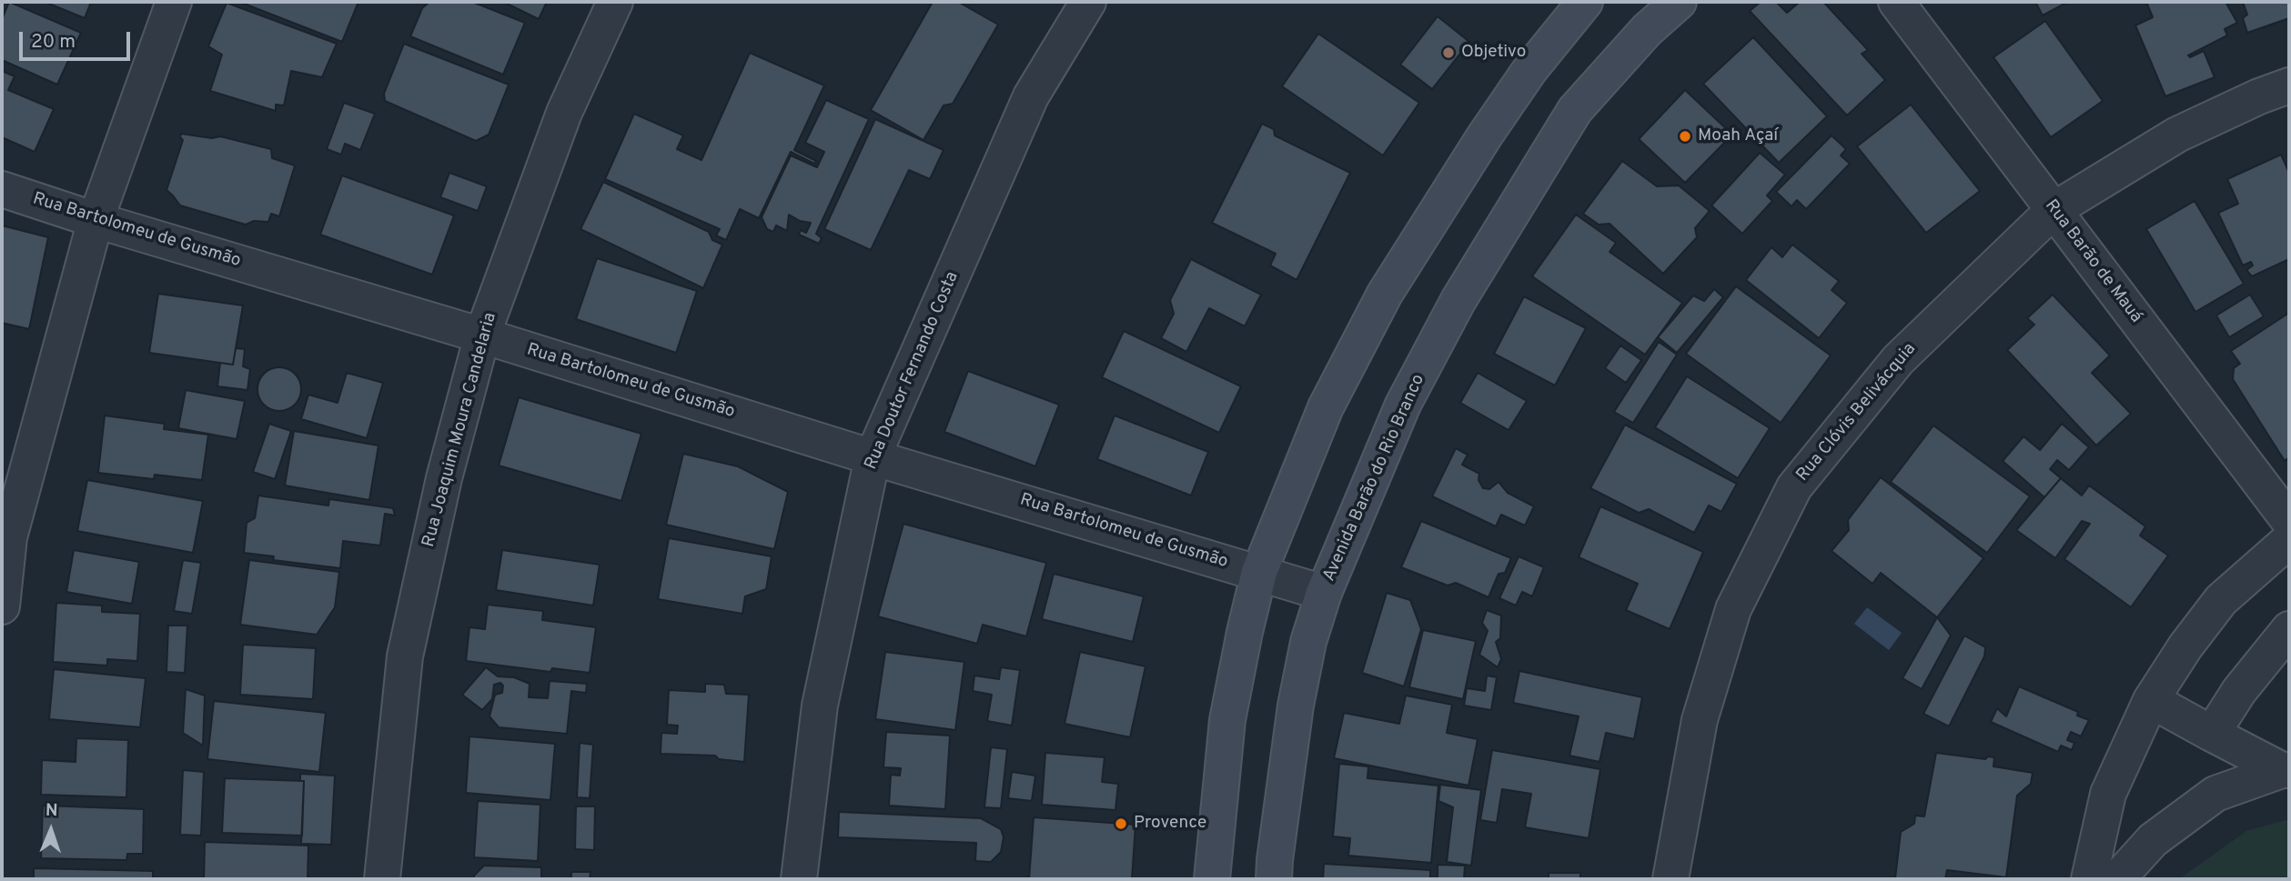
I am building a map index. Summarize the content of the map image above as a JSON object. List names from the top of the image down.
{
  "streets": {
    "main road": ["Avenida Barão do Rio Branco"],
    "street": [
      "Rua Bartolomeu de Gusmão",
      "Rua Barão de Mauá",
      "Rua Doutor Fernando Costa",
      "Rua Clóvis Belivácquia",
      "Rua Joaquim Moura Candelaria"
    ]
  },
  "crossings": [
    ["Rua Bartolomeu de Gusmão", "Rua Doutor Fernando Costa"],
    ["Rua Bartolomeu de Gusmão", "Rua Joaquim Moura Candelaria"],
    ["Rua Bartolomeu de Gusmão", "Avenida Barão do Rio Branco"],
    ["Rua Barão de Mauá", "Rua Clóvis Belivácquia"]
  ],
  "places": ["Objetivo", "Moah Açaí", "Provence"],
  "scale_bar": "20 m",
  "north": "top"
}
